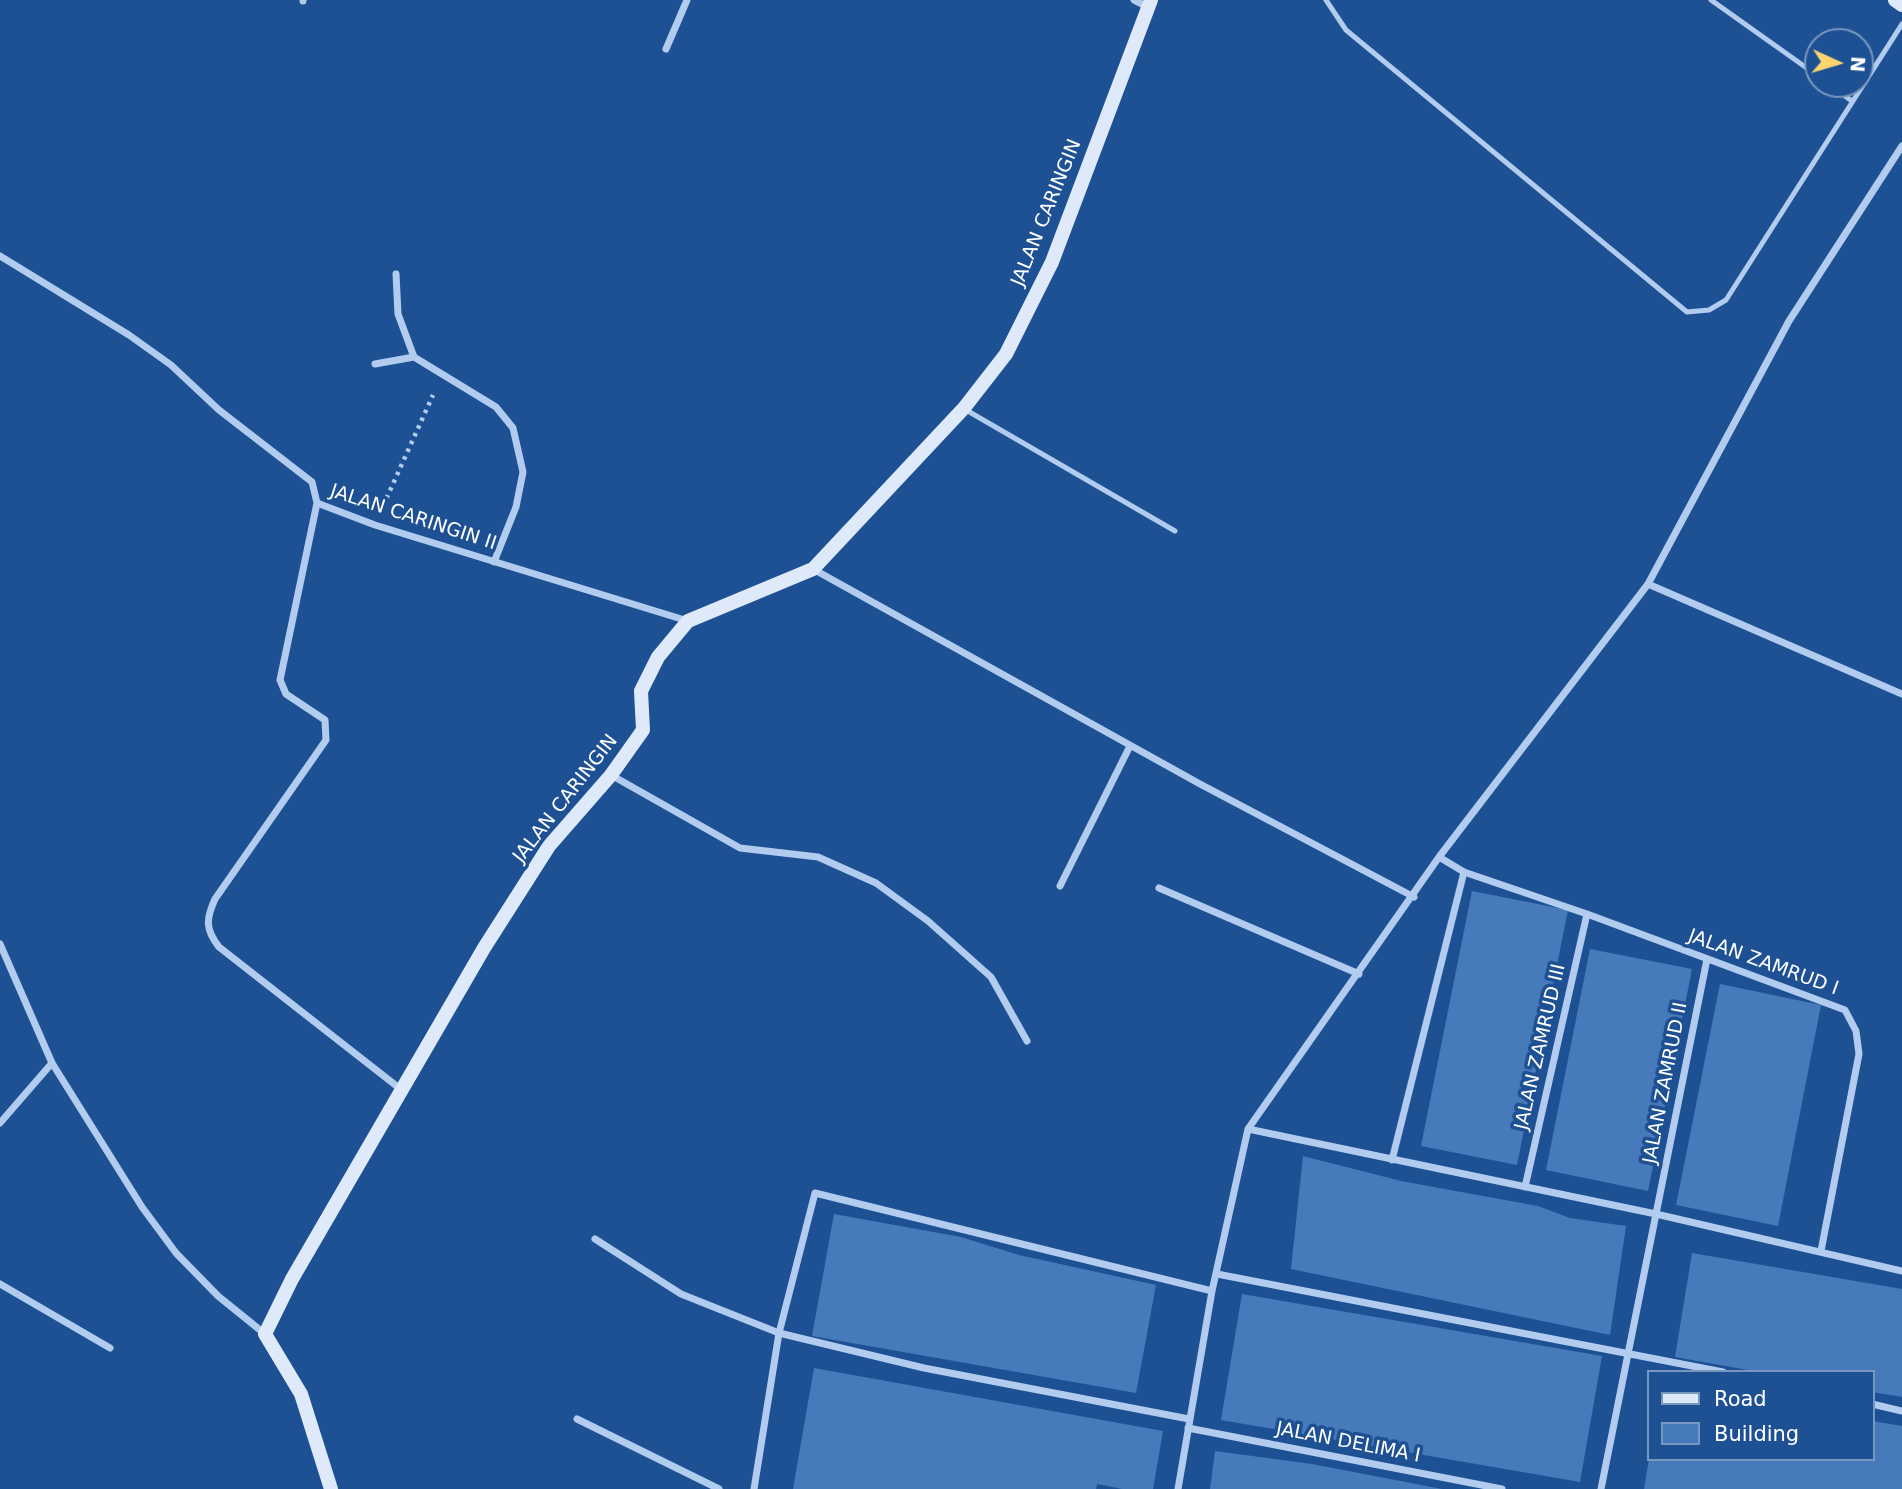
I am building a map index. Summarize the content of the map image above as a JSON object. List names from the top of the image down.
{
  "streets": {
    "street": [
      "JALAN CARINGIN",
      "JALAN CARINGIN II",
      "JALAN ZAMRUD I",
      "JALAN ZAMRUD III",
      "JALAN ZAMRUD II",
      "JALAN DELIMA I"
    ]
  },
  "crossings": [
    ["JALAN CARINGIN", "JALAN CARINGIN II"],
    ["JALAN ZAMRUD I", "JALAN ZAMRUD III"],
    ["JALAN ZAMRUD I", "JALAN ZAMRUD II"]
  ],
  "legend": ["Road", "Building"],
  "north": "right"
}
